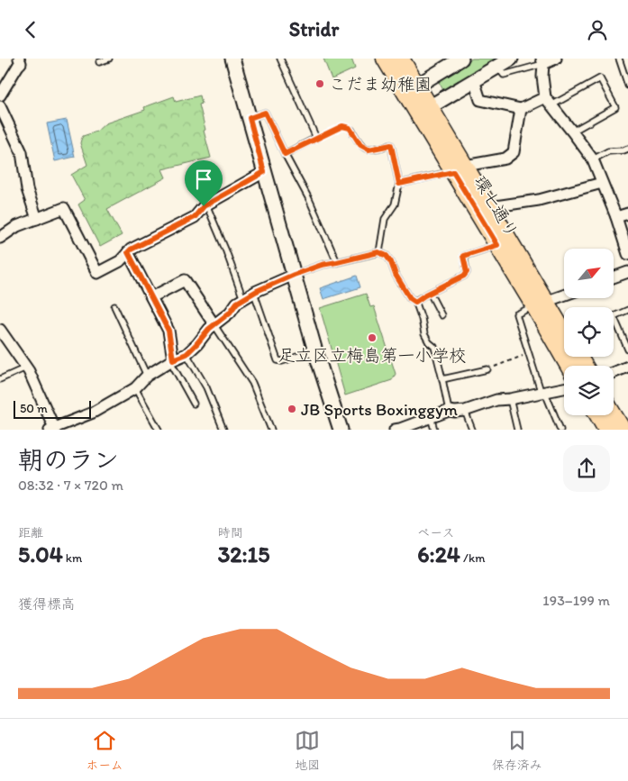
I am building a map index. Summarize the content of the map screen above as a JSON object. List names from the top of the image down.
{
  "streets": {
    "main road": ["環七通り"]
  },
  "places": ["こだま幼稚園", "足立区立梅島第一小学校", "JB Sports Boxinggym"],
  "scale_bar": "50 m",
  "north": "top right",
  "page": {
    "header": "Stridr",
    "scale": "50 m",
    "heading": ["朝のラン", "08:32 · 7 × 720 m"],
    "stats": [
      ["距離", "5.04 km"],
      ["時間", "32:15"],
      ["ペース", "6:24 /km"]
    ],
    "chart": ["獲得標高", "193–199 m"],
    "tabs": ["ホーム", "地図", "保存済み"]
  }
}
